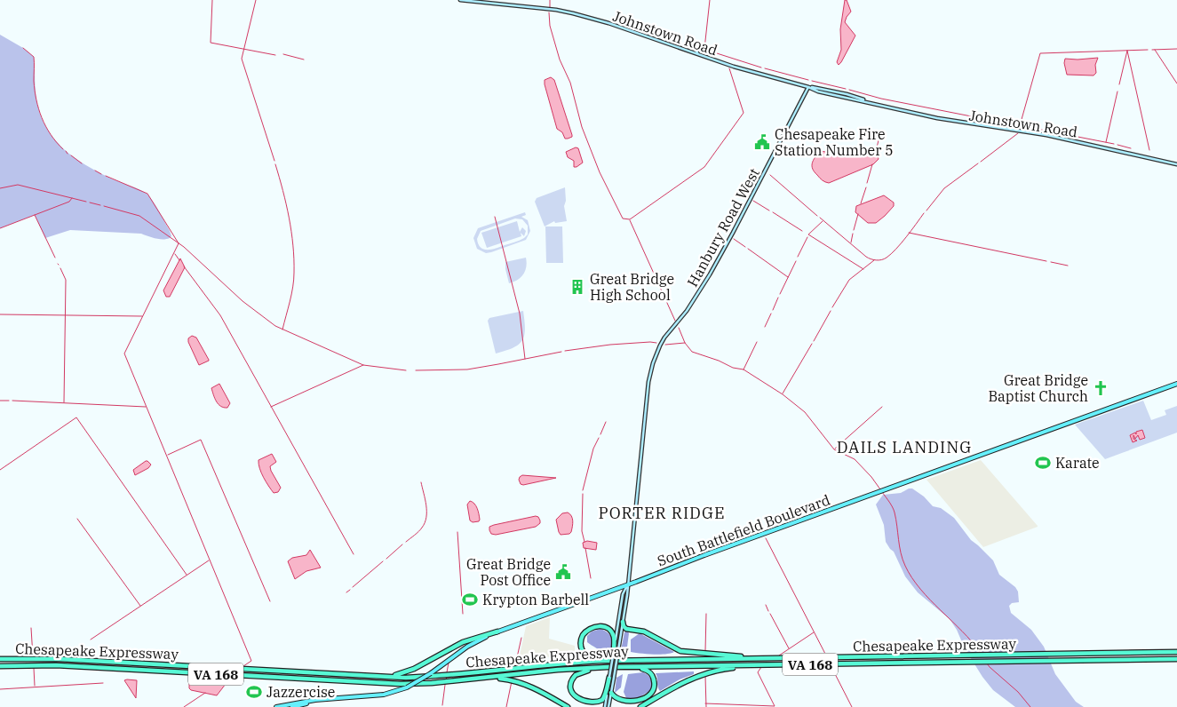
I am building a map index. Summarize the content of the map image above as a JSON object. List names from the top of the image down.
{
  "streets": {
    "highway": ["Chesapeake Expressway", "VA 168"],
    "main road": ["Johnstown Road", "Hanbury Road West", "South Battlefield Boulevard"]
  },
  "crossings": [
    ["Johnstown Road", "Hanbury Road West"],
    ["Hanbury Road West", "South Battlefield Boulevard"]
  ],
  "districts": ["DAILS LANDING", "PORTER RIDGE"],
  "places": {
    "public building": ["Chesapeake Fire Station Number 5", "Great Bridge Post Office"],
    "building": ["Great Bridge High School"],
    "church": ["Great Bridge Baptist Church"],
    "sports": ["Karate", "Krypton Barbell", "Jazzercise"]
  }
}
